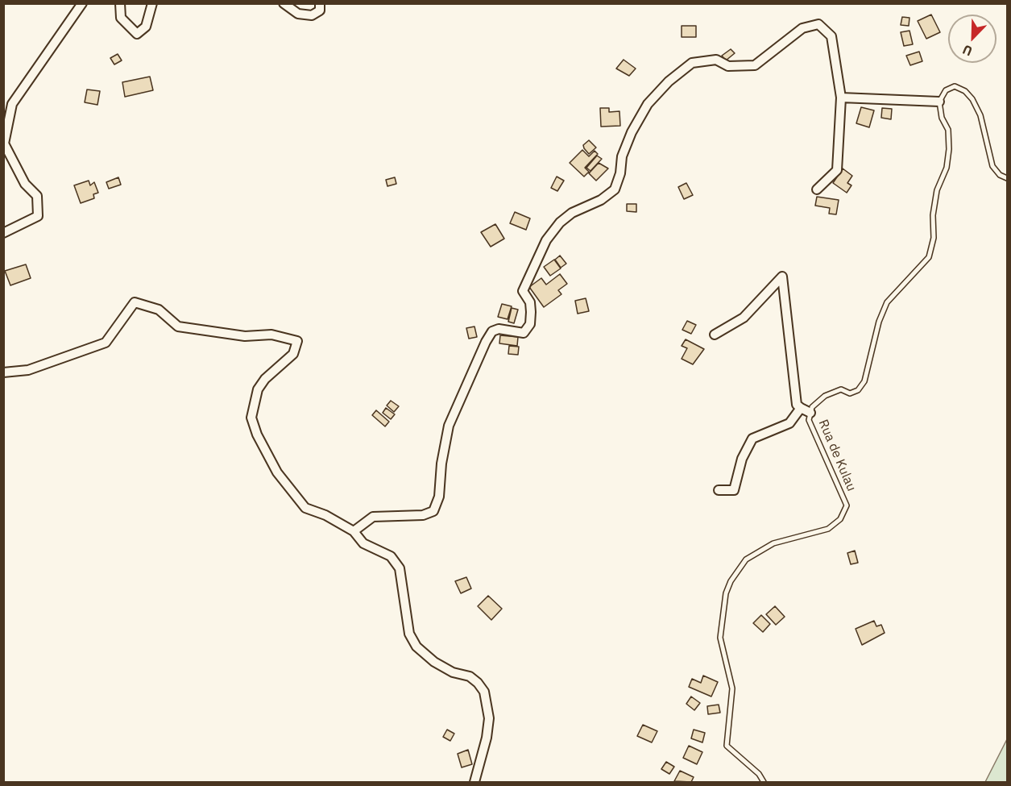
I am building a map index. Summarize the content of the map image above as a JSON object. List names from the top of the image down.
{
  "streets": {
    "lane": ["Rua de Kulau"]
  },
  "north": "bottom left"
}
